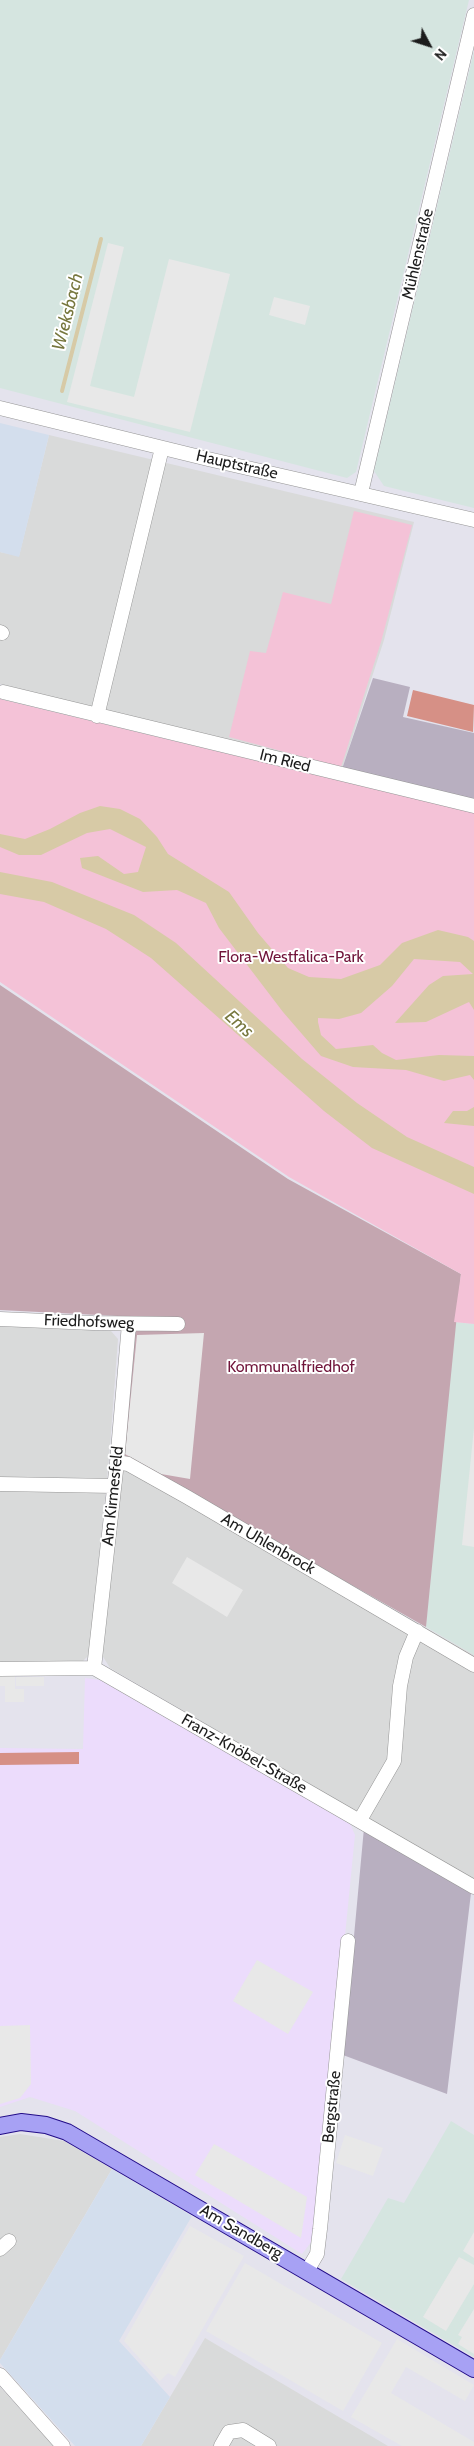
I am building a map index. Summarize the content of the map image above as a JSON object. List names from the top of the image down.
{
  "streets": {
    "main road": ["Am Sandberg"],
    "street": [
      "Mühlenstraße",
      "Hauptstraße",
      "Im Ried",
      "Friedhofsweg",
      "Am Kirmesfeld",
      "Am Uhlenbrock",
      "Franz-Knöbel-Straße",
      "Bergstraße"
    ]
  },
  "crossings": [
    ["Mühlenstraße", "Hauptstraße"],
    ["Friedhofsweg", "Am Kirmesfeld"],
    ["Am Kirmesfeld", "Am Uhlenbrock"],
    ["Am Kirmesfeld", "Franz-Knöbel-Straße"],
    ["Bergstraße", "Am Sandberg"]
  ],
  "water": ["Wieksbach", "Ems"],
  "parks": ["Flora-Westfalica-Park", "Kommunalfriedhof"],
  "north": "bottom right"
}
